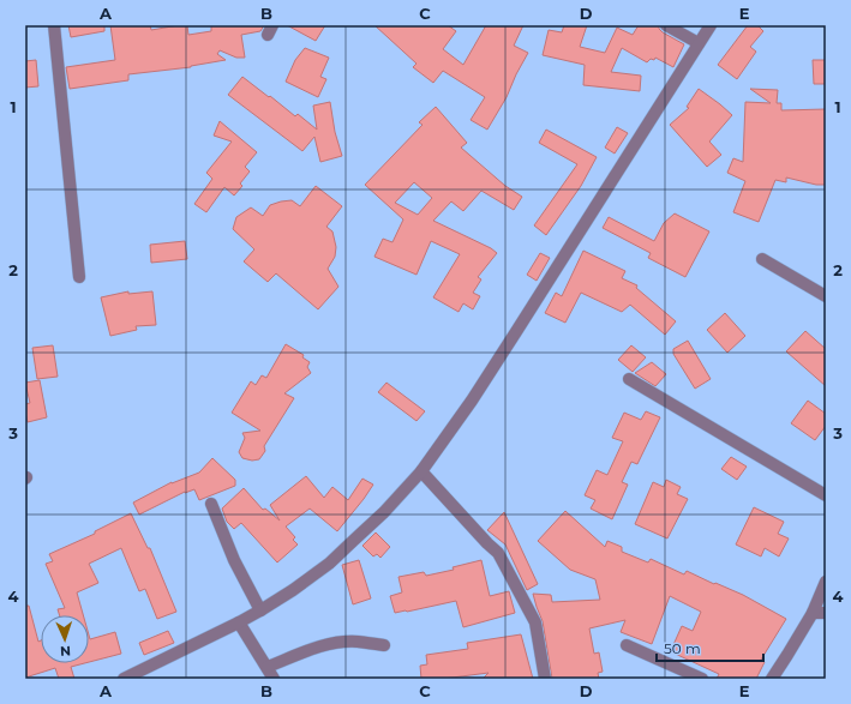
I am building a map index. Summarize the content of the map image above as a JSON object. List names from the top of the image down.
{
  "scale_bar": "50 m",
  "north": "bottom",
  "grid": {
    "columns": [
      "A",
      "B",
      "C",
      "D",
      "E"
    ],
    "rows": [
      "1",
      "2",
      "3",
      "4"
    ]
  }
}
